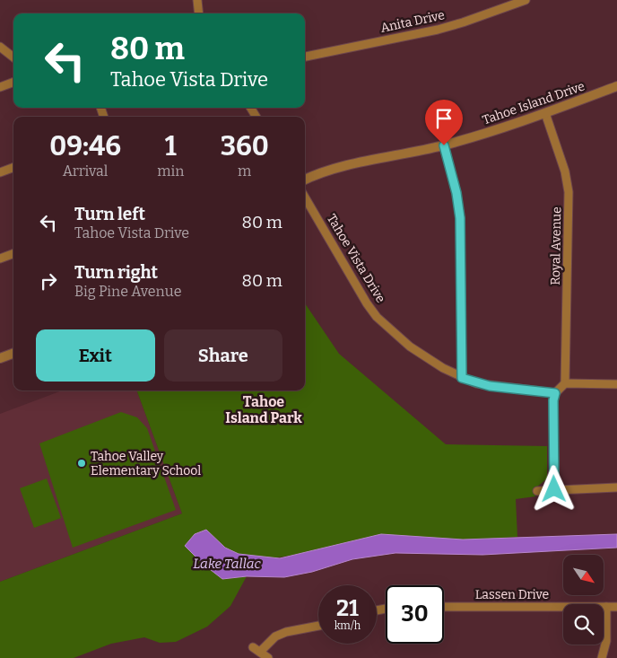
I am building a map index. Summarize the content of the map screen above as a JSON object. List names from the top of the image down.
{
  "streets": {
    "street": [
      "Anita Drive",
      "Tahoe Island Drive",
      "Royal Avenue",
      "Tahoe Vista Drive",
      "Lassen Drive"
    ]
  },
  "crossings": [
    ["Tahoe Island Drive", "Royal Avenue"]
  ],
  "districts": ["Tahoe Island Park"],
  "water": ["Lake Tallac"],
  "places": ["Tahoe Valley Elementary School"],
  "north": "bottom right",
  "page": {
    "turn": ["80 m", "Tahoe Vista Drive"],
    "eta": [
      "09:46",
      "Arrival",
      "1",
      "min",
      "360",
      "m"
    ],
    "list": [
      {
        "name": "Turn left",
        "note": "Tahoe Vista Drive",
        "value": "80 m"
      },
      {
        "name": "Turn right",
        "note": "Big Pine Avenue",
        "value": "80 m"
      }
    ],
    "buttons": ["Exit", "Share"],
    "speed": "21 km/h",
    "limit": "30"
  }
}
